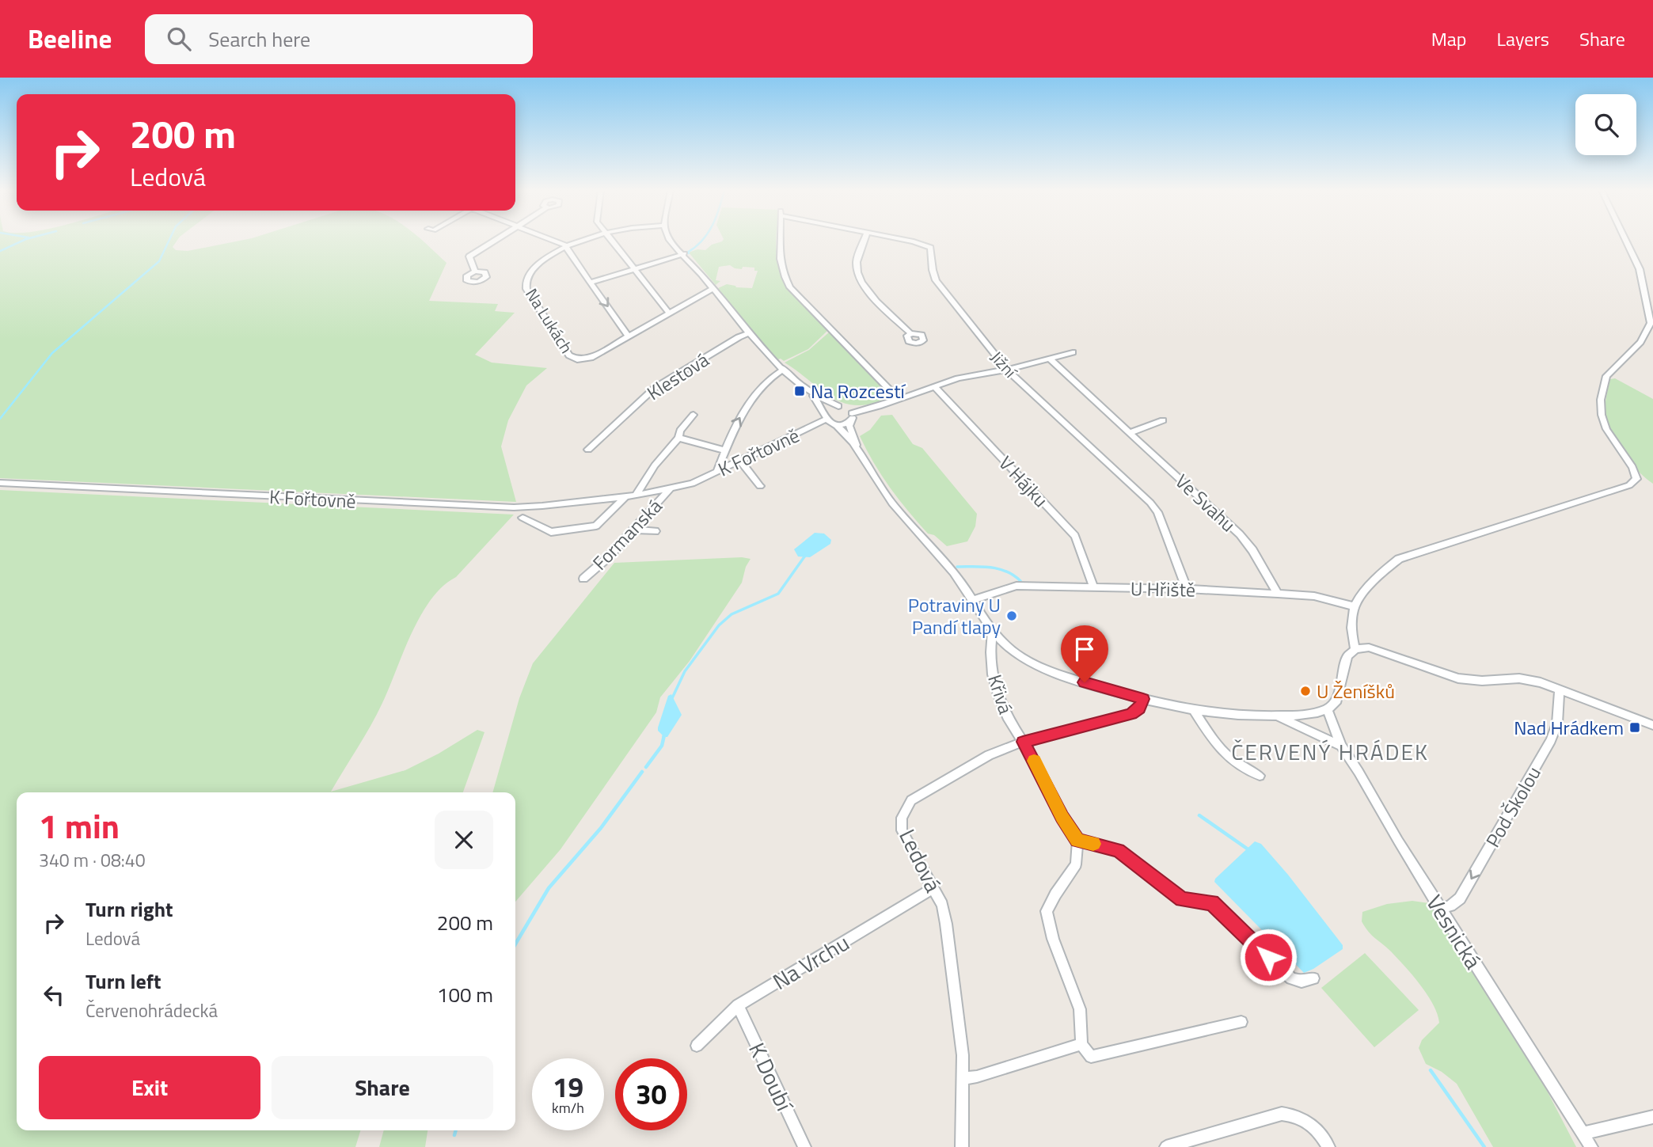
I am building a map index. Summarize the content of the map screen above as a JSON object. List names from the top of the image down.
{
  "streets": {
    "street": [
      "Na Lukách",
      "Jižní",
      "Klestová",
      "K Fořtovně",
      "V Hájku",
      "Ve Svahu",
      "Formanská",
      "U Hřiště",
      "Křivá",
      "Pod Školou",
      "Ledová",
      "Vesnická",
      "Na Vrchu",
      "K Doubí"
    ]
  },
  "crossings": [
    ["Jižní", "U Hřiště"],
    ["K Fořtovně", "Formanská"],
    ["V Hájku", "U Hřiště"],
    ["Ve Svahu", "U Hřiště"],
    ["Křivá", "Ledová"],
    ["Pod Školou", "Vesnická"],
    ["Ledová", "Na Vrchu"],
    ["Na Vrchu", "K Doubí"]
  ],
  "one_way": ["Pod Školou"],
  "districts": ["ČERVENÝ HRÁDEK"],
  "places": {
    "transit": ["Na Rozcestí", "Nad Hrádkem"],
    "other": ["Potraviny U Pandí tlapy", "U Ženíšků"]
  },
  "page": {
    "header": "Beeline",
    "search": "Search here",
    "nav": ["Map", "Layers", "Share"],
    "turn": ["200 m", "Ledová"],
    "heading": ["1 min", "340 m · 08:40"],
    "list": [
      {
        "name": "Turn right",
        "note": "Ledová",
        "value": "200 m"
      },
      {
        "name": "Turn left",
        "note": "Červenohrádecká",
        "value": "100 m"
      }
    ],
    "buttons": ["Exit", "Share"],
    "speed": "19 km/h",
    "limit": "30"
  }
}
